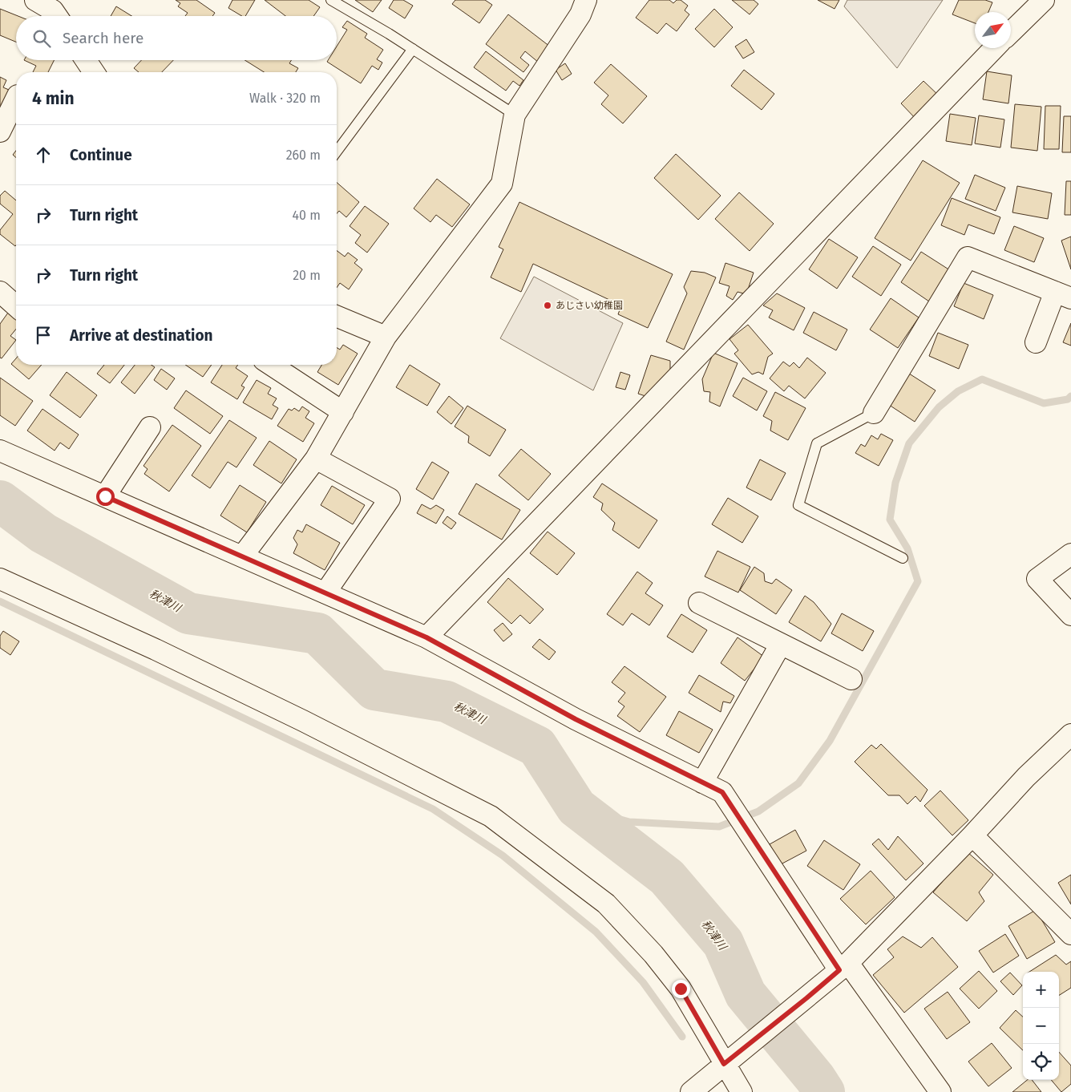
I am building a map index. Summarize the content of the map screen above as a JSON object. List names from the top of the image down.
{
  "water": ["秋津川"],
  "places": ["あじさい幼稚園"],
  "north": "top right",
  "page": {
    "search": "Search here",
    "heading": ["4 min", "Walk · 320 m"],
    "list": [
      ["Continue", "260 m"],
      ["Turn right", "40 m"],
      ["Turn right", "20 m"],
      "Arrive at destination"
    ],
    "map_buttons": ["+", "−"]
  }
}
